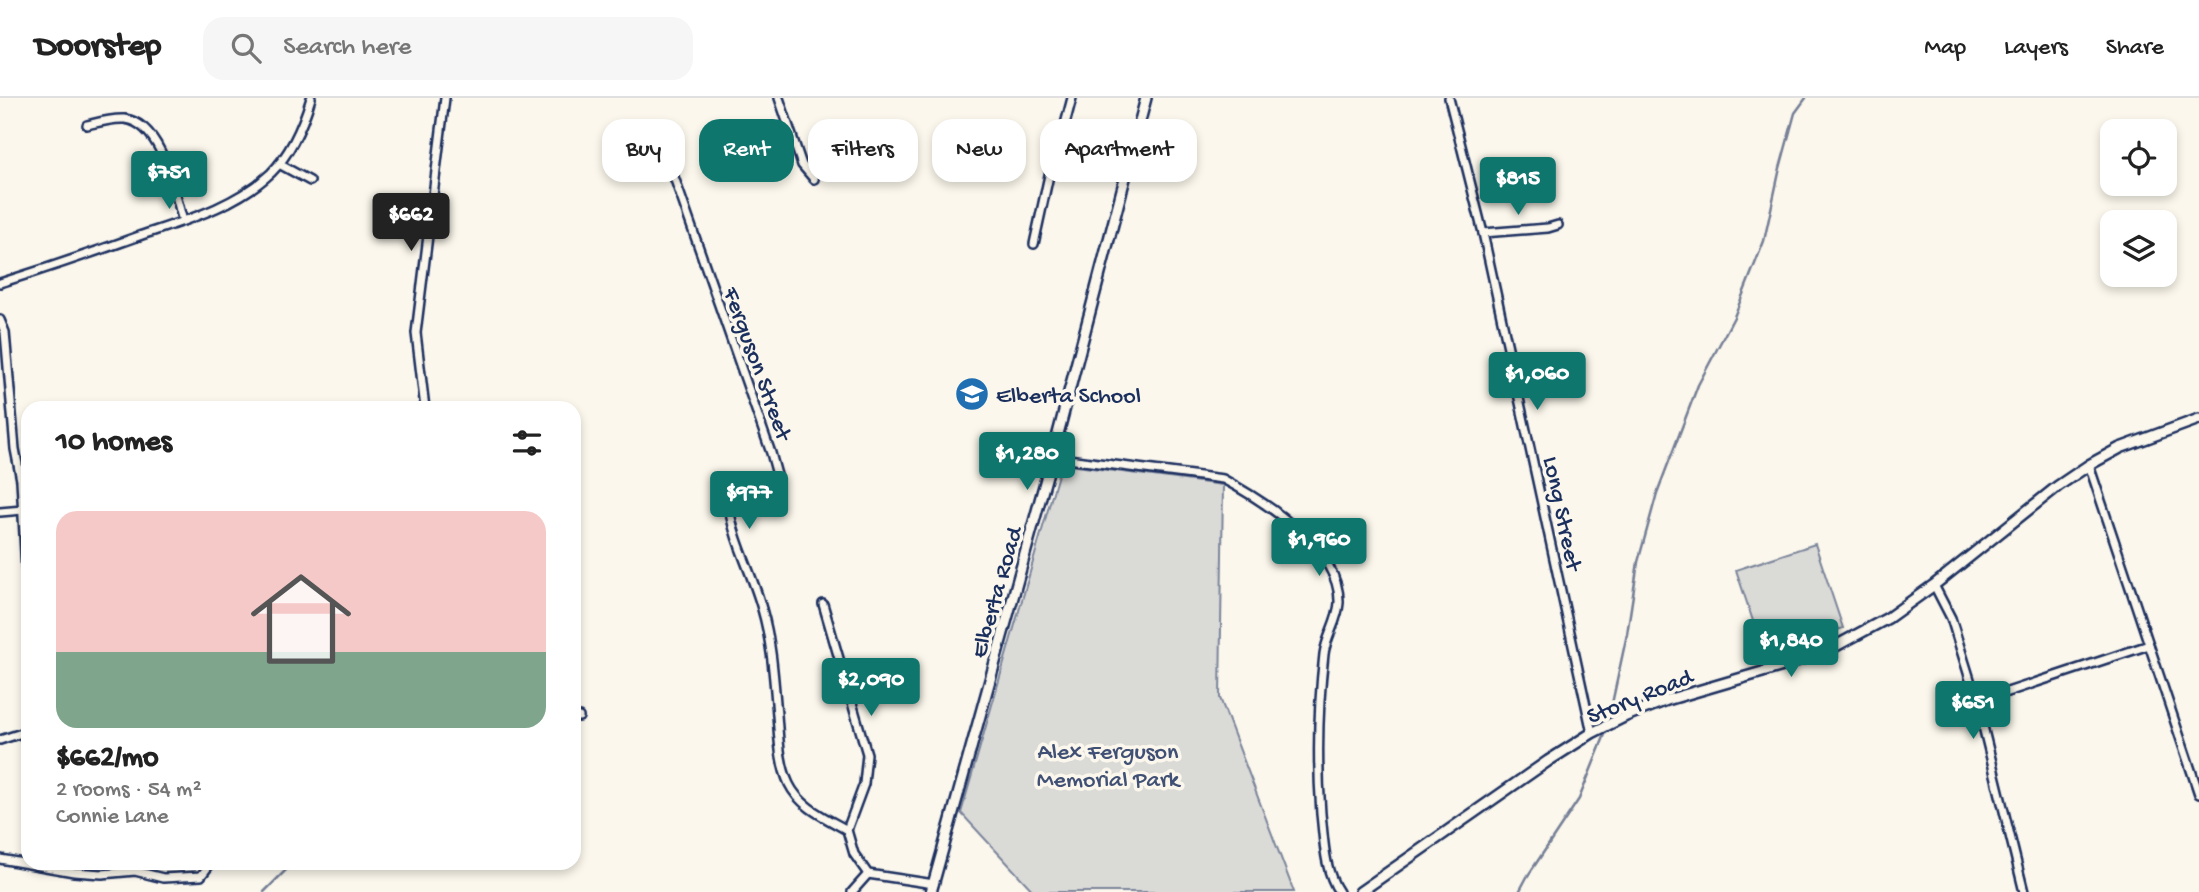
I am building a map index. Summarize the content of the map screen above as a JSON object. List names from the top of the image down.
{
  "streets": {
    "street": [
      "Ferguson Street",
      "Long Street",
      "Elberta Road",
      "Story Road"
    ]
  },
  "crossings": [
    ["Long Street", "Story Road"]
  ],
  "parks": ["Alex Ferguson Memorial Park"],
  "places": {
    "school or university": ["Elberta School"]
  },
  "page": {
    "header": "Doorstep",
    "search": "Search here",
    "nav": ["Map", "Layers", "Share"],
    "chip": [
      "Buy",
      "Rent",
      "Filters",
      "New",
      "Apartment"
    ],
    "price": [
      "$751",
      "$815",
      "$662",
      "$1,060",
      "$1,280",
      "$977",
      "$1,960",
      "$1,840",
      "$2,090",
      "$651"
    ],
    "heading": "10 homes",
    "list": [
      {
        "name": "$662/mo",
        "note": "2 rooms · 54 m² · Connie Lane"
      }
    ]
  }
}
